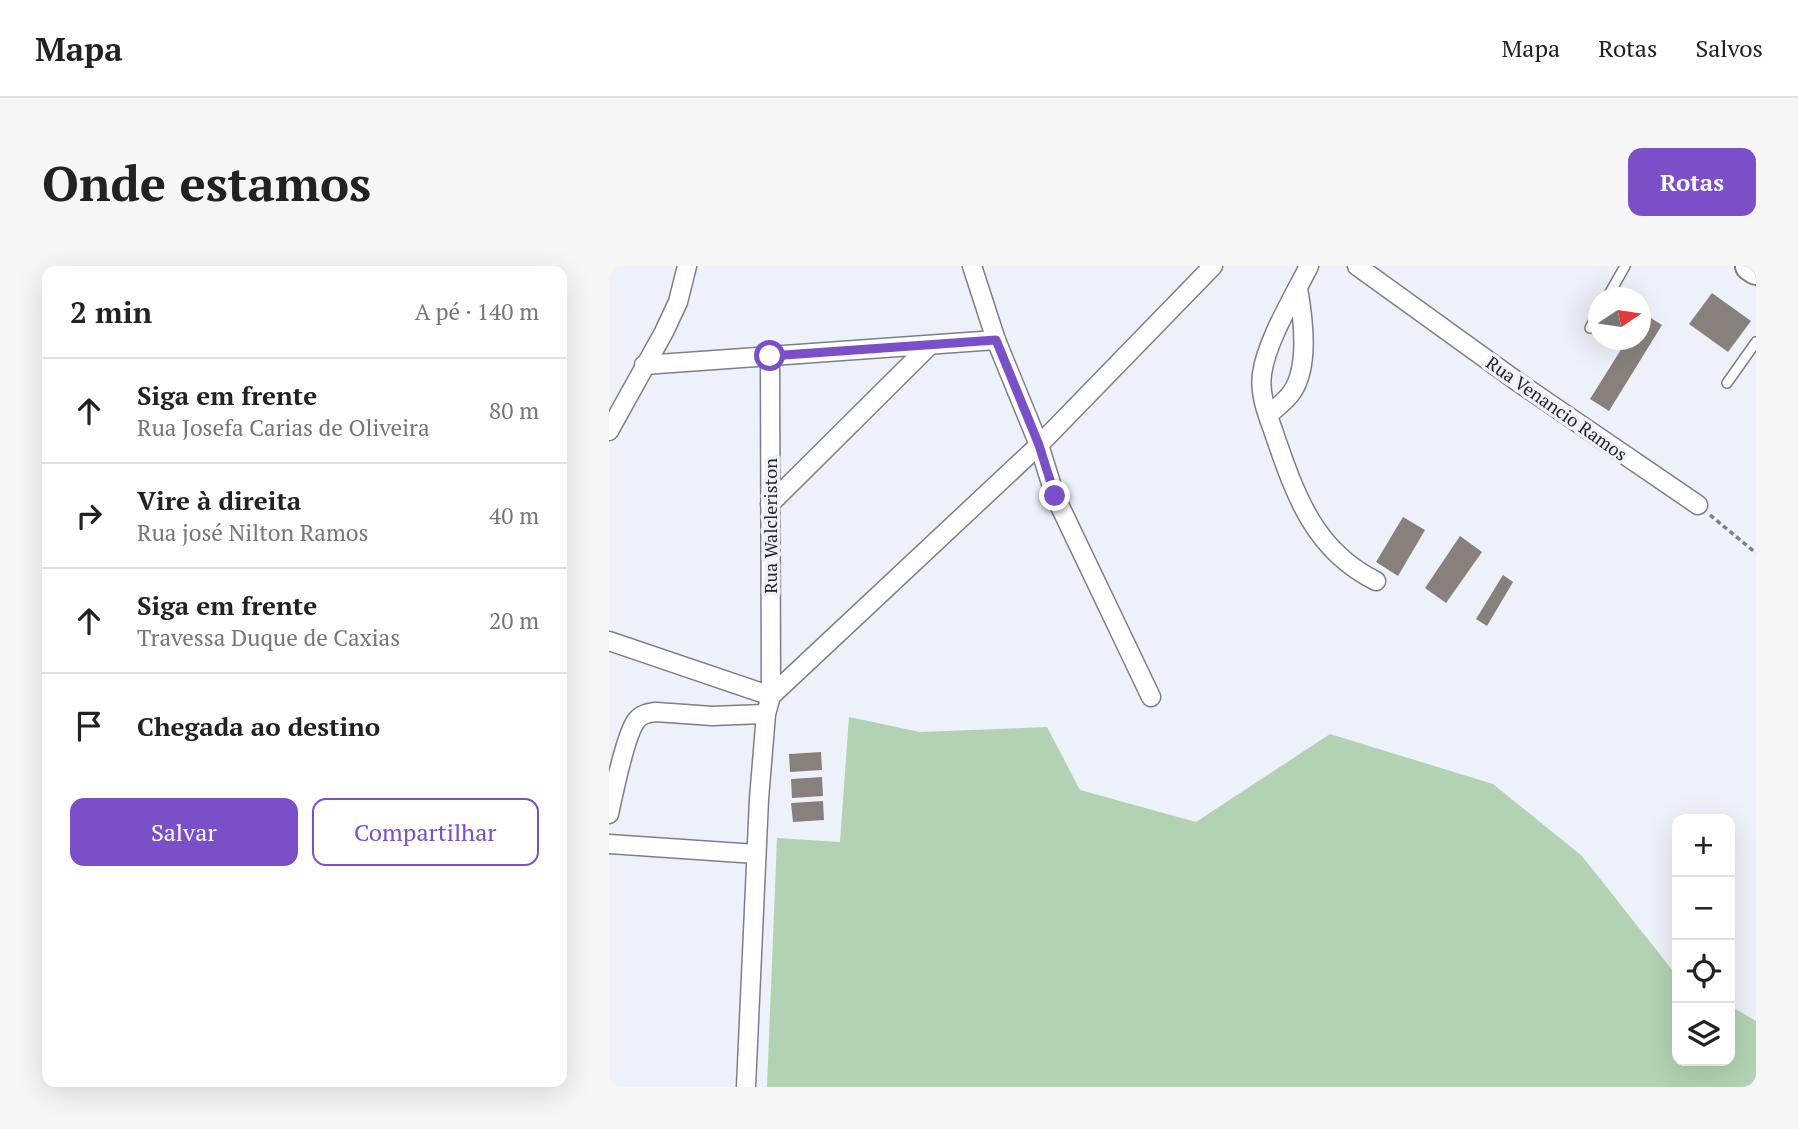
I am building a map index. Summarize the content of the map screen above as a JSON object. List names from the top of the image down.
{
  "streets": {
    "street": ["Rua Venancio Ramos", "Rua Walcleriston"]
  },
  "north": "right",
  "page": {
    "header": "Mapa",
    "nav": ["Mapa", "Rotas", "Salvos"],
    "buttons": [
      "Rotas",
      ["Salvar", "Compartilhar"]
    ],
    "title": "Onde estamos",
    "heading": ["2 min", "A pé · 140 m"],
    "list": [
      ["Siga em frente", "Rua Josefa Carias de Oliveira", "80 m"],
      ["Vire à direita", "Rua josé Nilton Ramos", "40 m"],
      ["Siga em frente", "Travessa Duque de Caxias", "20 m"],
      "Chegada ao destino"
    ],
    "map_buttons": ["+", "−"]
  }
}
